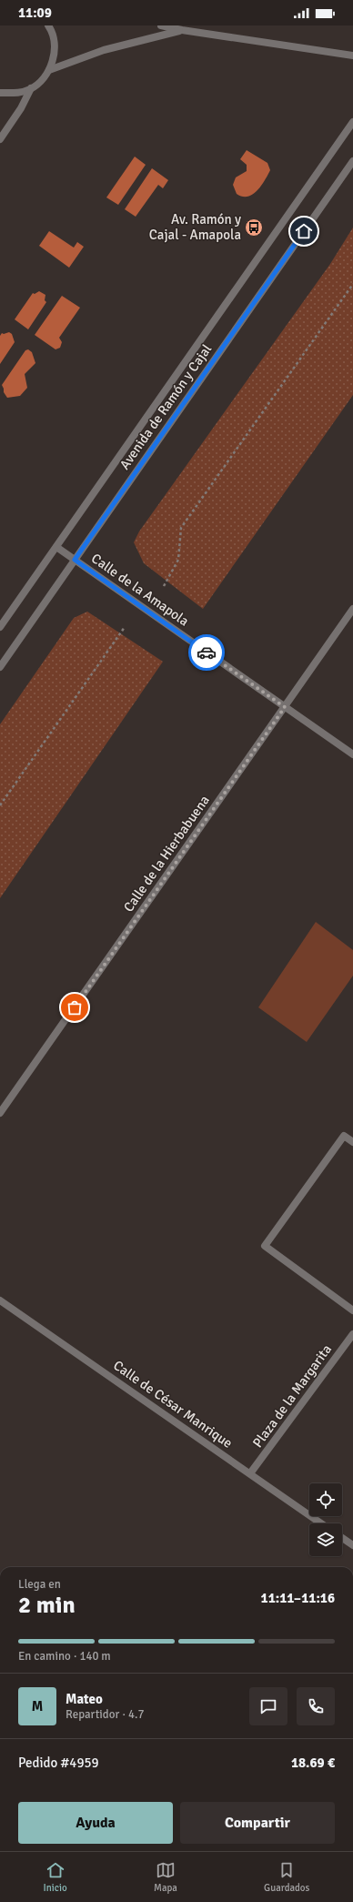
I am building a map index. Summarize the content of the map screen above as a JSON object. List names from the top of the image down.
{
  "streets": {
    "street": [
      "Avenida de Ramón y Cajal",
      "Calle de la Amapola",
      "Calle de la Hierbabuena",
      "Plaza de la Margarita",
      "Calle de César Manrique"
    ]
  },
  "crossings": [
    ["Avenida de Ramón y Cajal", "Calle de la Amapola"],
    ["Calle de la Amapola", "Calle de la Hierbabuena"],
    ["Plaza de la Margarita", "Calle de César Manrique"]
  ],
  "places": {
    "bus stop": ["Av. Ramón y Cajal - Amapola"]
  },
  "page": {
    "status": "11:09",
    "heading": ["2 min", "Llega en", "11:11–11:16"],
    "panel": [
      "Mateo",
      "Repartidor · 4.7",
      "Pedido #4959",
      "18.69 €"
    ],
    "bar": "En camino · 140 m",
    "round": "M",
    "buttons": ["Ayuda", "Compartir"],
    "tabs": ["Inicio", "Mapa", "Guardados"]
  }
}
